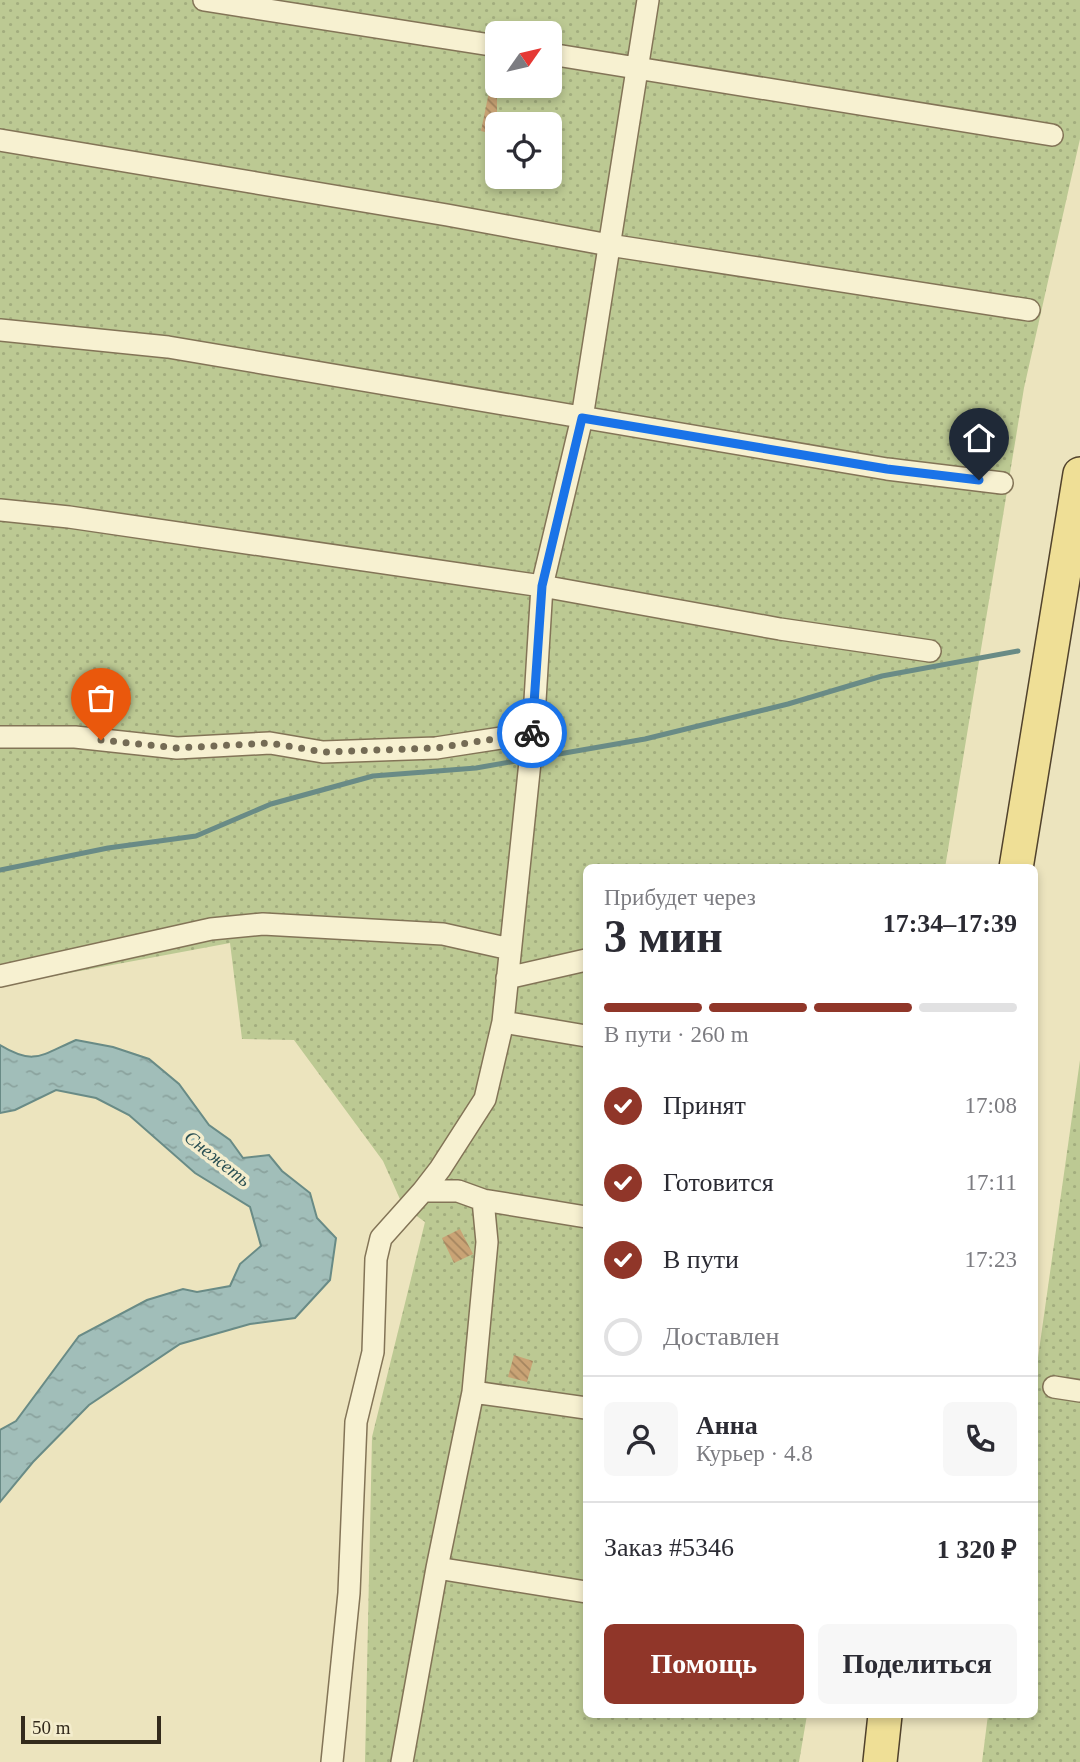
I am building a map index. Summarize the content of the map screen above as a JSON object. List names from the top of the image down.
{
  "water": ["Снежеть"],
  "scale_bar": "50 m",
  "north": "top right",
  "page": {
    "heading": ["3 мин", "Прибудет через", "17:34–17:39"],
    "panel": [
      "Анна",
      "Курьер · 4.8",
      "Заказ #5346",
      "1 320 ₽"
    ],
    "bar": "В пути · 260 m",
    "list": [
      ["Принят", "17:08"],
      ["Готовится", "17:11"],
      ["В пути", "17:23"],
      "Доставлен"
    ],
    "buttons": ["Помощь", "Поделиться"],
    "scale": "50 m"
  }
}
